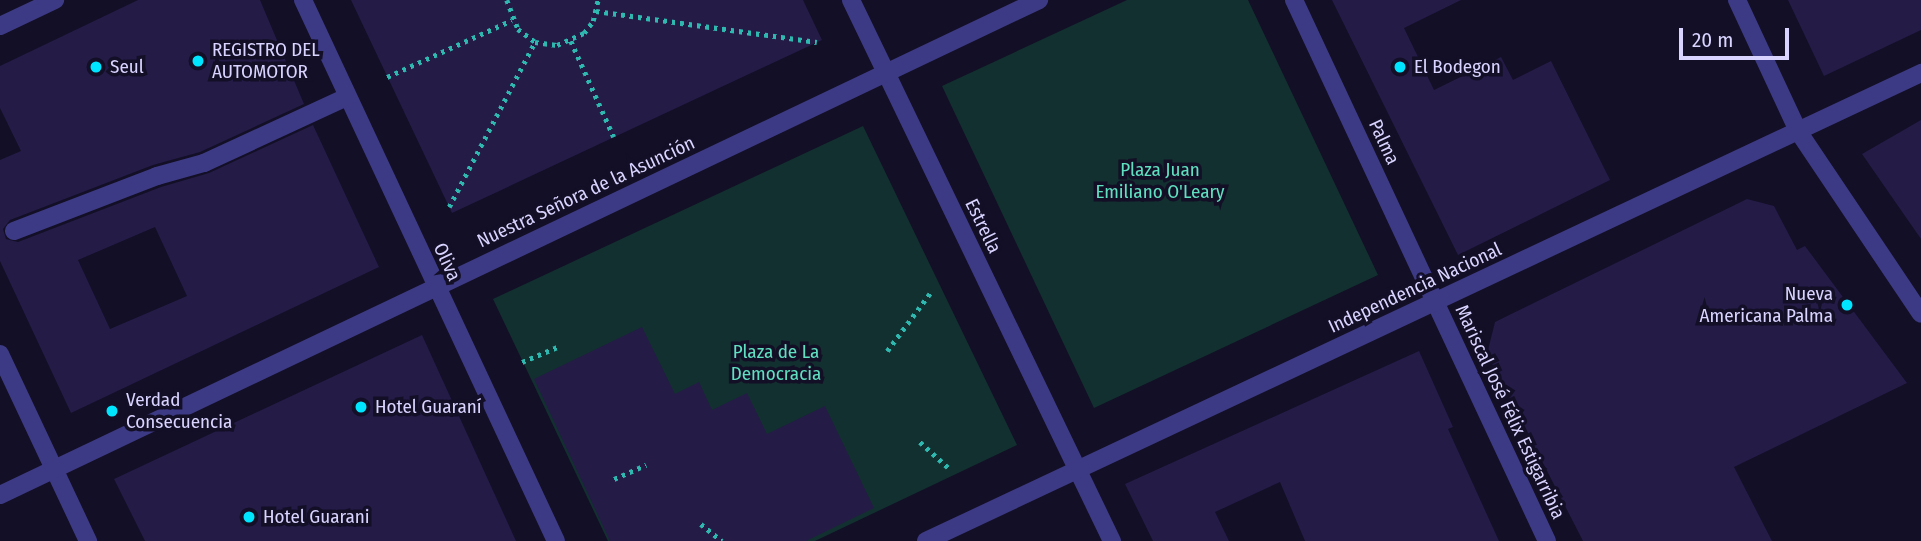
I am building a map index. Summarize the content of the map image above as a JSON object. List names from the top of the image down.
{
  "streets": {
    "street": [
      "Palma",
      "Nuestra Señora de la Asunción",
      "Estrella",
      "Oliva",
      "Independencia Nacional",
      "Mariscal José Félix Estigarribia"
    ]
  },
  "crossings": [
    ["Palma", "Independencia Nacional"],
    ["Palma", "Mariscal José Félix Estigarribia"],
    ["Nuestra Señora de la Asunción", "Estrella"],
    ["Nuestra Señora de la Asunción", "Oliva"],
    ["Estrella", "Independencia Nacional"],
    ["Independencia Nacional", "Mariscal José Félix Estigarribia"]
  ],
  "parks": ["Plaza Juan Emiliano O'Leary", "Plaza de La Democracia"],
  "places": [
    "REGISTRO DEL AUTOMOTOR",
    "Seul",
    "El Bodegon",
    "Nueva Americana Palma",
    "Hotel Guaraní",
    "Verdad Consecuencia",
    "Hotel Guarani"
  ],
  "scale_bar": "20 m"
}
